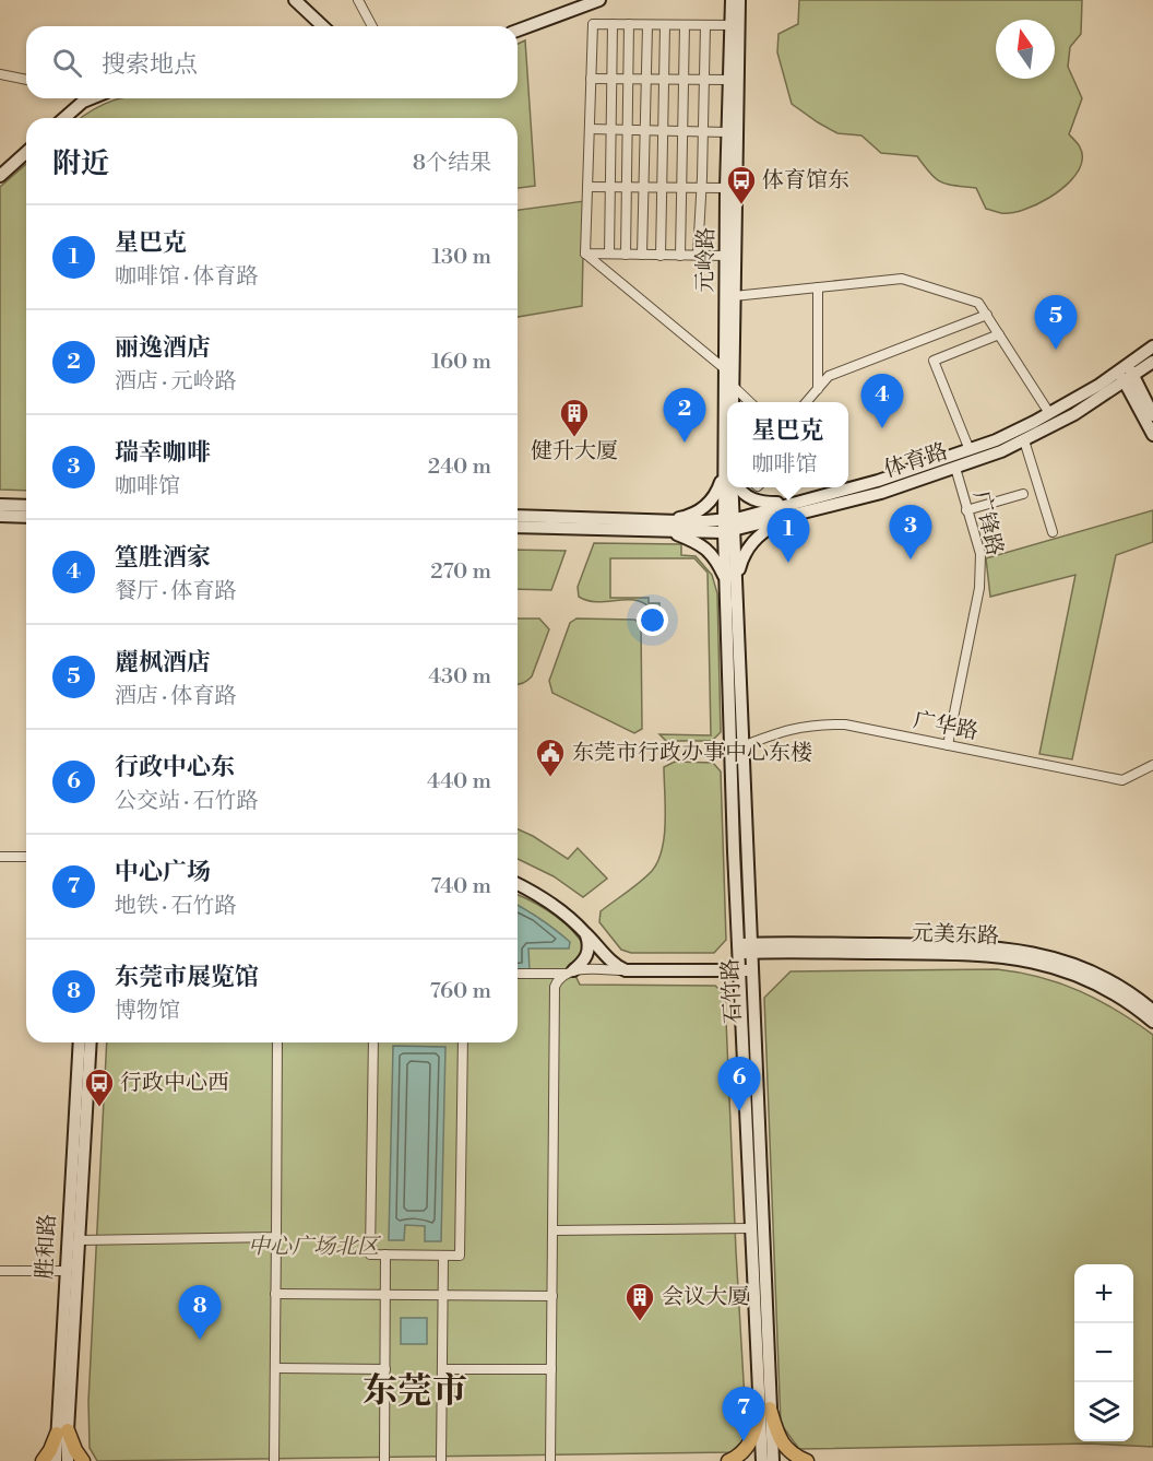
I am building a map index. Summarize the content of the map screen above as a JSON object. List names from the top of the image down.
{
  "streets": {
    "street": [
      "元岭路",
      "体育路",
      "广锋路",
      "广华路",
      "元美东路",
      "石竹路",
      "胜和路"
    ]
  },
  "crossings": [
    ["元岭路", "体育路"],
    ["元岭路", "石竹路"],
    ["体育路", "广锋路"],
    ["体育路", "石竹路"],
    ["广锋路", "广华路"],
    ["广华路", "石竹路"],
    ["元美东路", "石竹路"]
  ],
  "districts": ["东莞市"],
  "parks": ["中心广场北区"],
  "places": {
    "bus stop": ["体育馆东", "行政中心西"],
    "building": ["健升大厦", "会议大厦"],
    "public building": ["东莞市行政办事中心东楼"]
  },
  "north": "top",
  "page": {
    "search": "搜索地点",
    "heading": ["附近", "8个结果"],
    "list": [
      {
        "mark": "1",
        "name": "星巴克",
        "note": "咖啡馆 · 体育路",
        "value": "130 m"
      },
      {
        "mark": "2",
        "name": "丽逸酒店",
        "note": "酒店 · 元岭路",
        "value": "160 m"
      },
      {
        "mark": "3",
        "name": "瑞幸咖啡",
        "note": "咖啡馆",
        "value": "240 m"
      },
      {
        "mark": "4",
        "name": "篁胜酒家",
        "note": "餐厅 · 体育路",
        "value": "270 m"
      },
      {
        "mark": "5",
        "name": "麗枫酒店",
        "note": "酒店 · 体育路",
        "value": "430 m"
      },
      {
        "mark": "6",
        "name": "行政中心东",
        "note": "公交站 · 石竹路",
        "value": "440 m"
      },
      {
        "mark": "7",
        "name": "中心广场",
        "note": "地铁 · 石竹路",
        "value": "740 m"
      },
      {
        "mark": "8",
        "name": "东莞市展览馆",
        "note": "博物馆",
        "value": "760 m"
      }
    ],
    "pins": [
      "5",
      "4",
      "2",
      "3",
      "1",
      "6",
      "8",
      "7"
    ],
    "popup": ["星巴克", "咖啡馆"],
    "map_buttons": ["+", "−"]
  }
}
